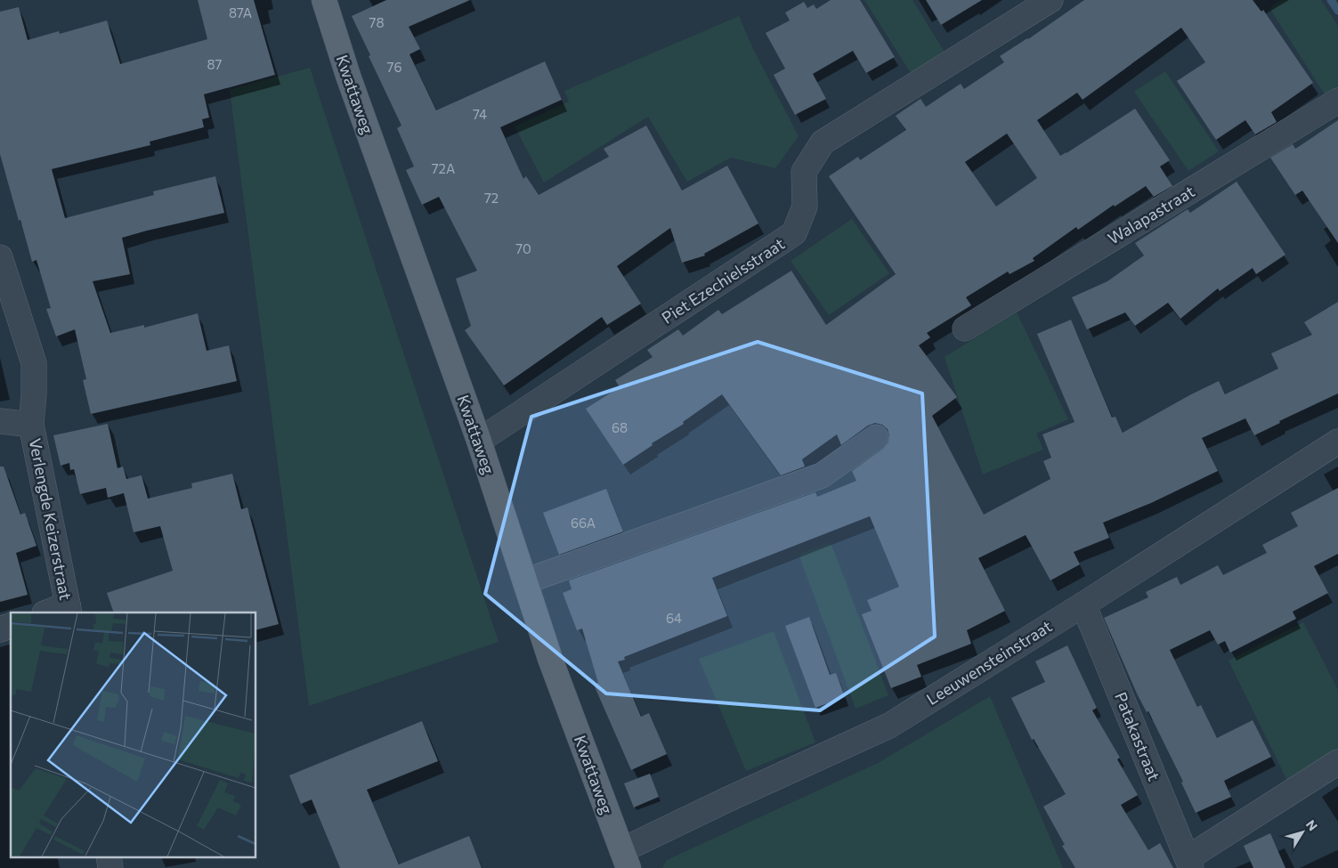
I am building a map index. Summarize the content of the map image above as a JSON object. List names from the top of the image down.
{
  "streets": {
    "main road": ["Kwattaweg"],
    "street": [
      "Walapastraat",
      "Piet Ezechielsstraat",
      "Verlengde Keizerstraat",
      "Leeuwensteinstraat",
      "Patakastraat"
    ]
  },
  "crossings": [
    ["Kwattaweg", "Piet Ezechielsstraat"],
    ["Kwattaweg", "Leeuwensteinstraat"],
    ["Leeuwensteinstraat", "Patakastraat"]
  ],
  "house_numbers": [
    "87A",
    "78",
    "87",
    "76",
    "74",
    "72A",
    "72",
    "70",
    "68",
    "66A",
    "64"
  ],
  "north": "top right"
}
